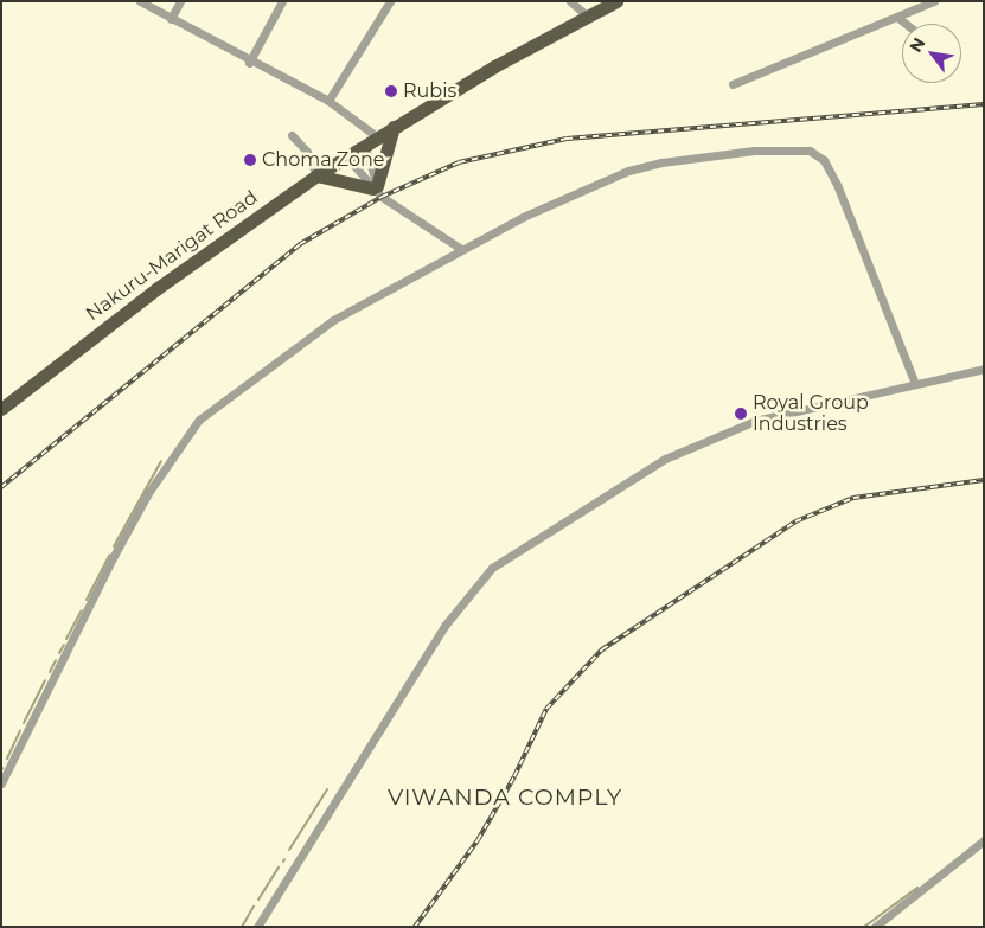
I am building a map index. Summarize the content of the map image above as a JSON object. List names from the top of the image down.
{
  "streets": {
    "main road": ["Nakuru-Marigat Road"]
  },
  "districts": ["VIWANDA COMPLY"],
  "places": ["Rubis", "Choma Zone", "Royal Group Industries"],
  "north": "top left"
}
